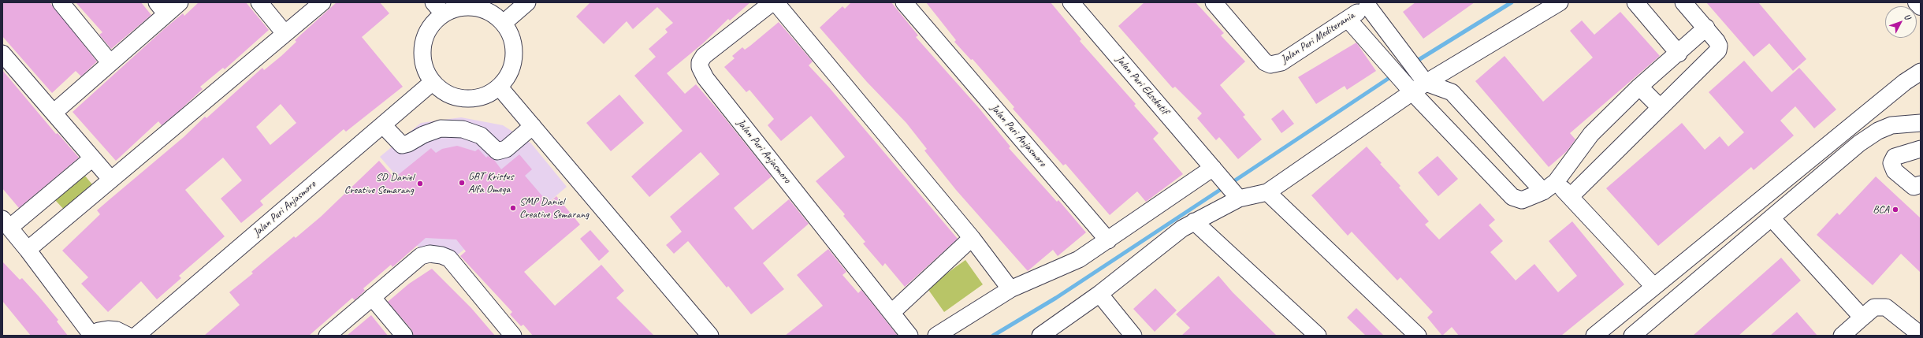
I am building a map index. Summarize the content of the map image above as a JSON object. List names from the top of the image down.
{
  "streets": {
    "street": ["Jalan Puri Mediterania", "Jalan Puri Eksekutif", "Jalan Puri Anjasmoro"]
  },
  "places": [
    "GBT Kristus Alfa Omega",
    "SD Daniel Creative Semarang",
    "SMP Daniel Creative Semarang",
    "BCA"
  ],
  "north": "top right"
}
